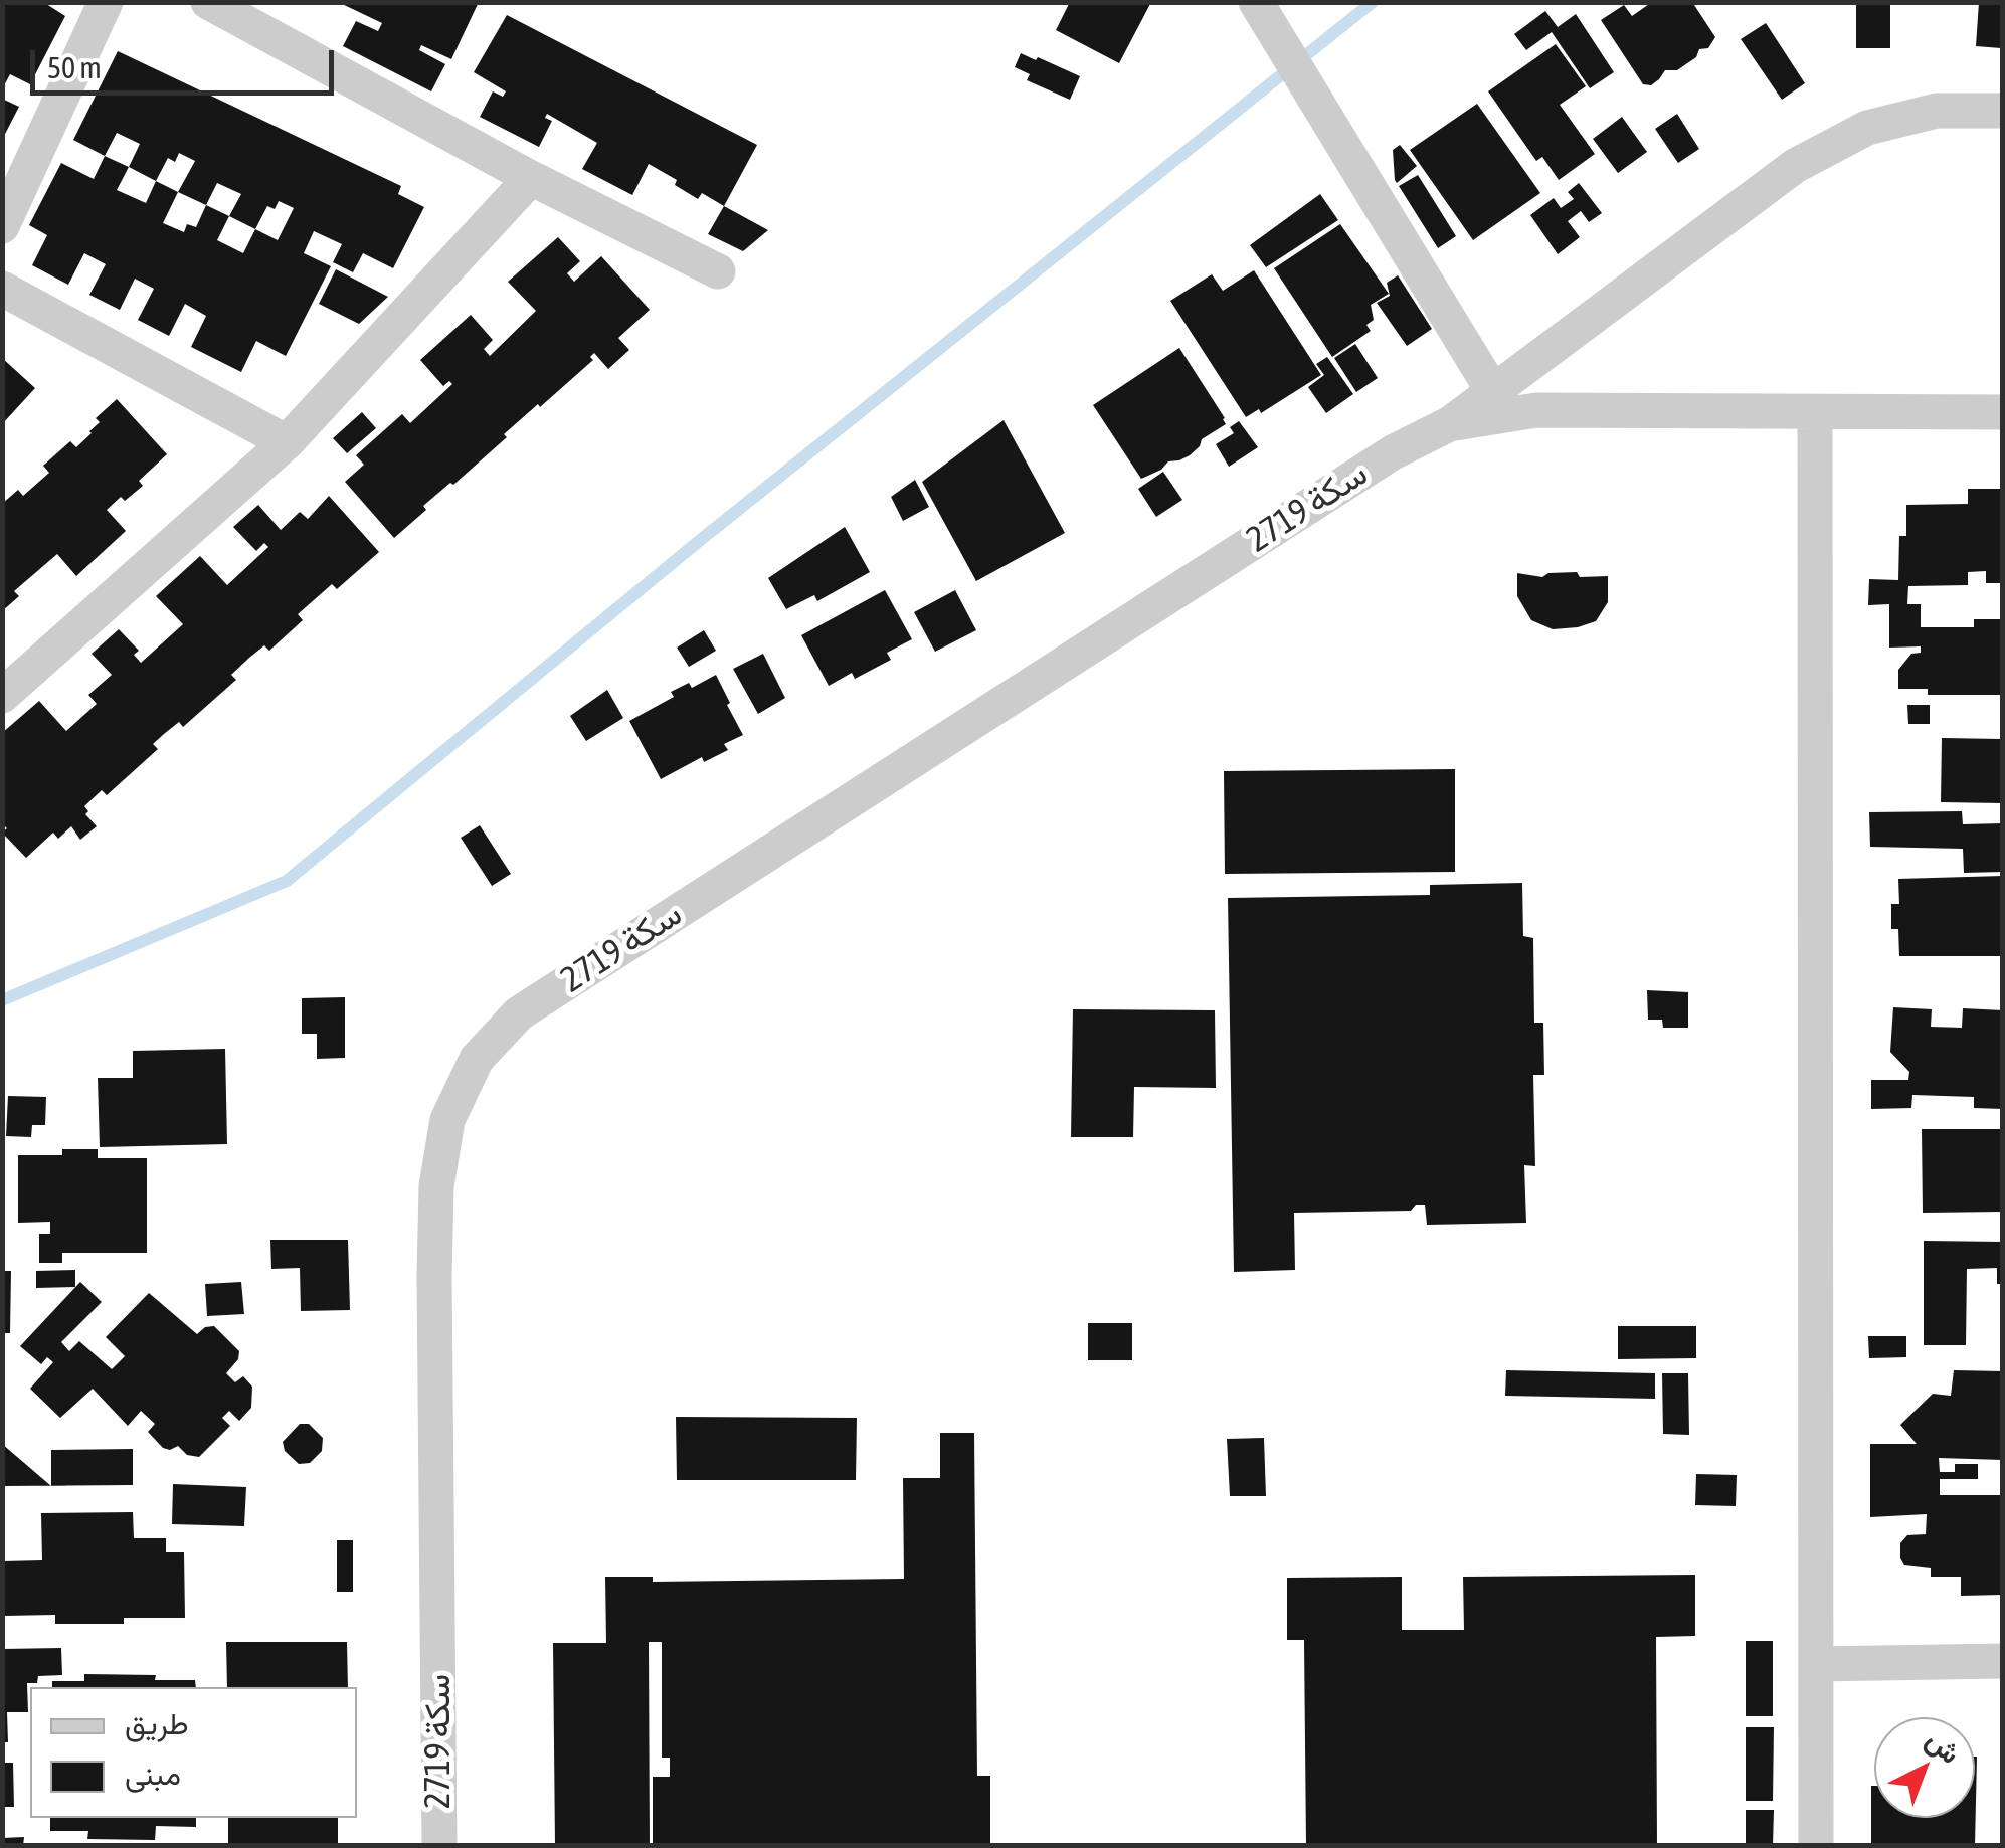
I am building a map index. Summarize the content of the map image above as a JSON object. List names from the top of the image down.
{
  "streets": {
    "street": ["سكة 2719"]
  },
  "legend": ["طريق", "مبنى"],
  "scale_bar": "50 m",
  "north": "top right"
}
